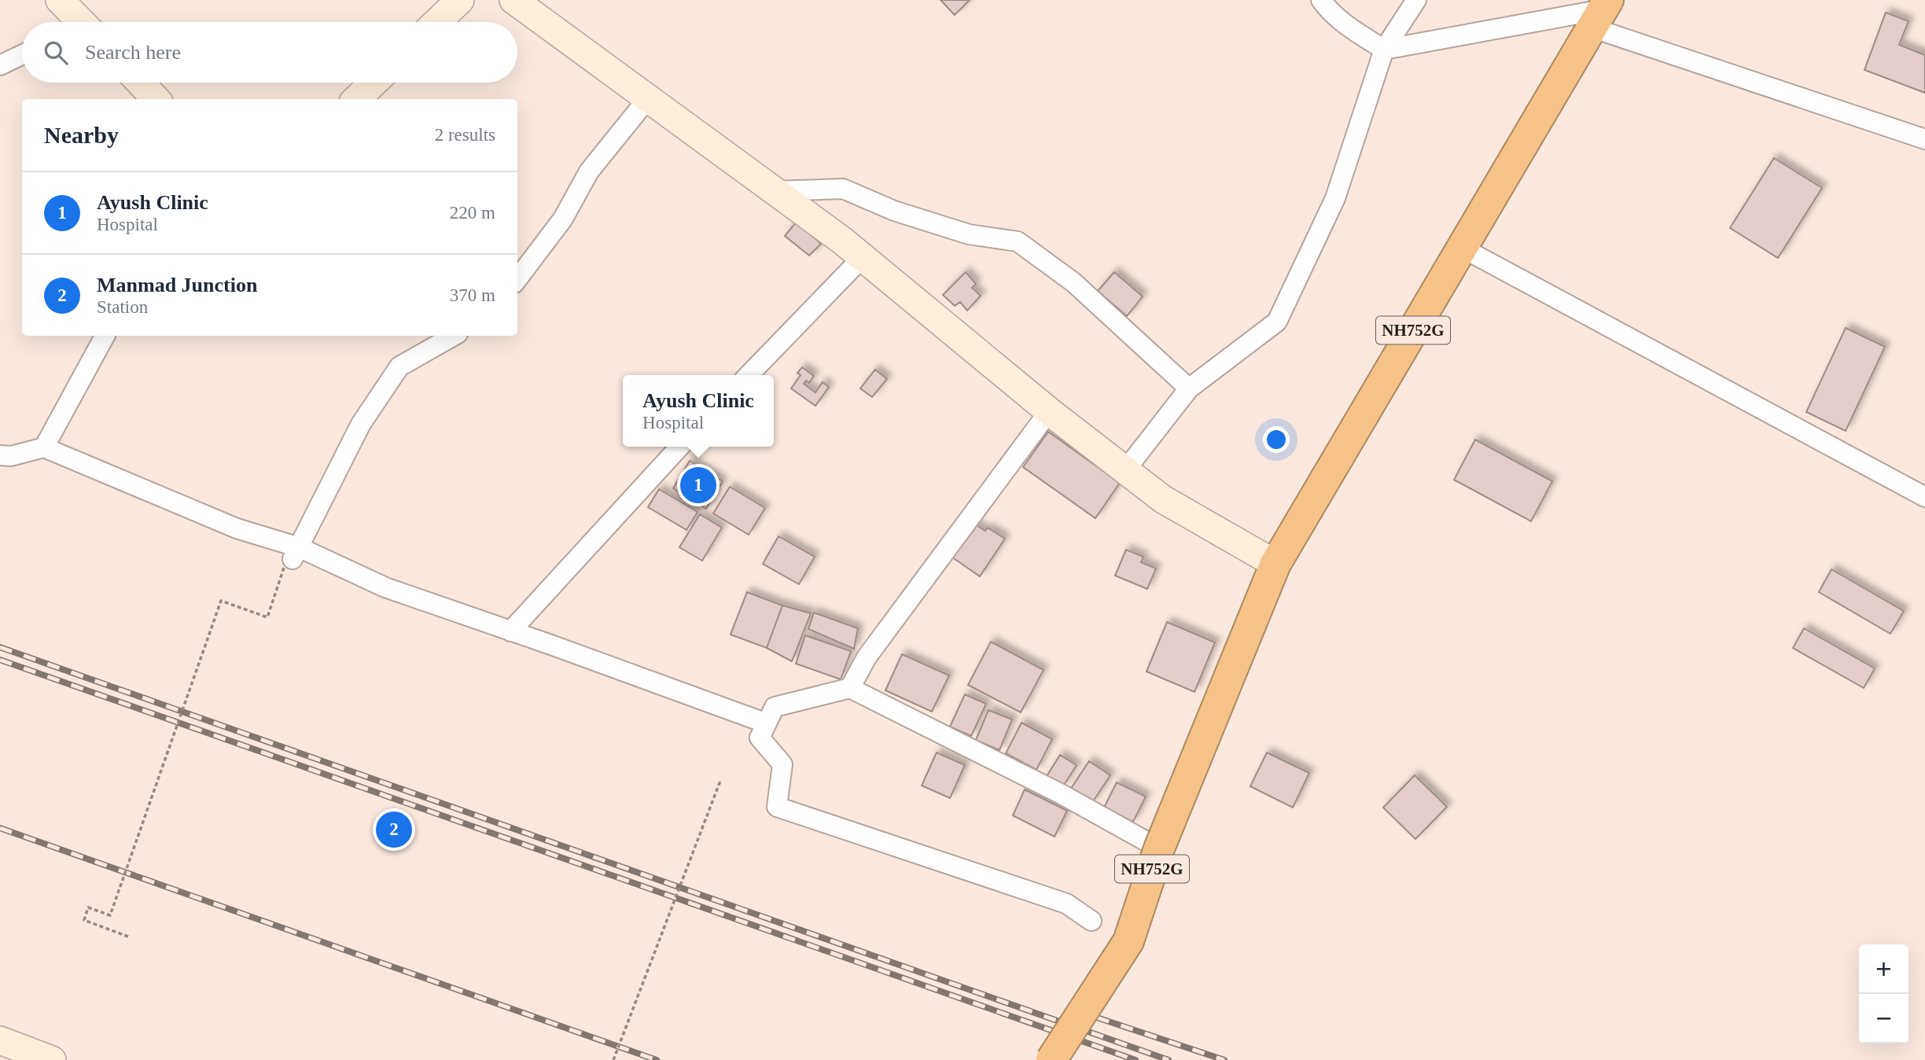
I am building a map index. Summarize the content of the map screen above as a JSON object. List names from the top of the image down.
{
  "streets": {
    "highway": ["NH752G"]
  },
  "page": {
    "search": "Search here",
    "heading": ["Nearby", "2 results"],
    "list": [
      {
        "mark": "1",
        "name": "Ayush Clinic",
        "note": "Hospital",
        "value": "220 m"
      },
      {
        "mark": "2",
        "name": "Manmad Junction",
        "note": "Station",
        "value": "370 m"
      }
    ],
    "popup": ["Ayush Clinic", "Hospital"],
    "pins": ["1", "2"],
    "map_buttons": ["+", "−"]
  }
}
